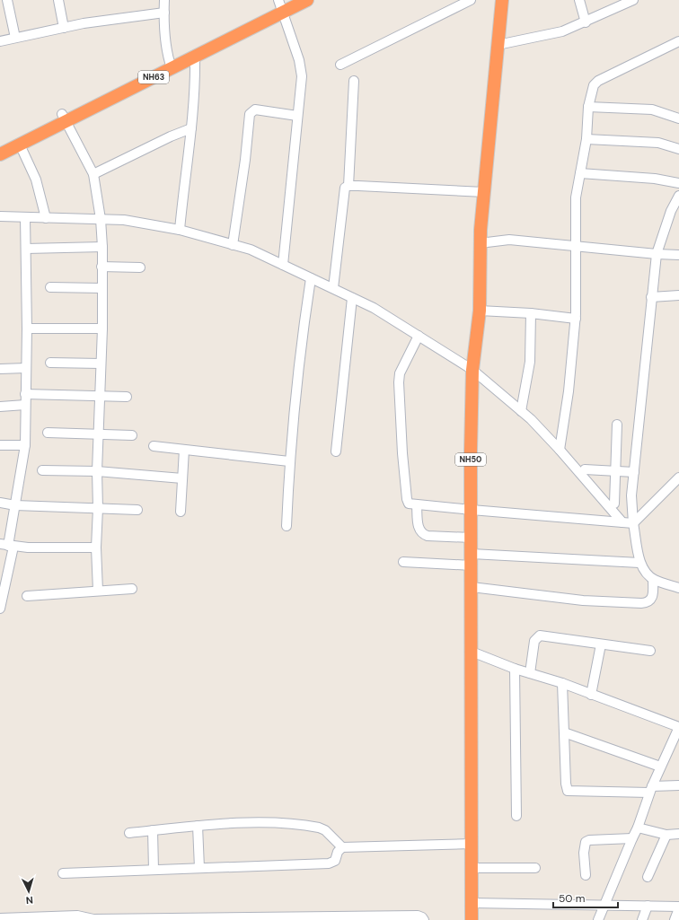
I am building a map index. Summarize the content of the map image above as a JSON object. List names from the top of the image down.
{
  "streets": {
    "highway": ["NH63", "NH50"]
  },
  "scale_bar": "50 m",
  "north": "bottom"
}
